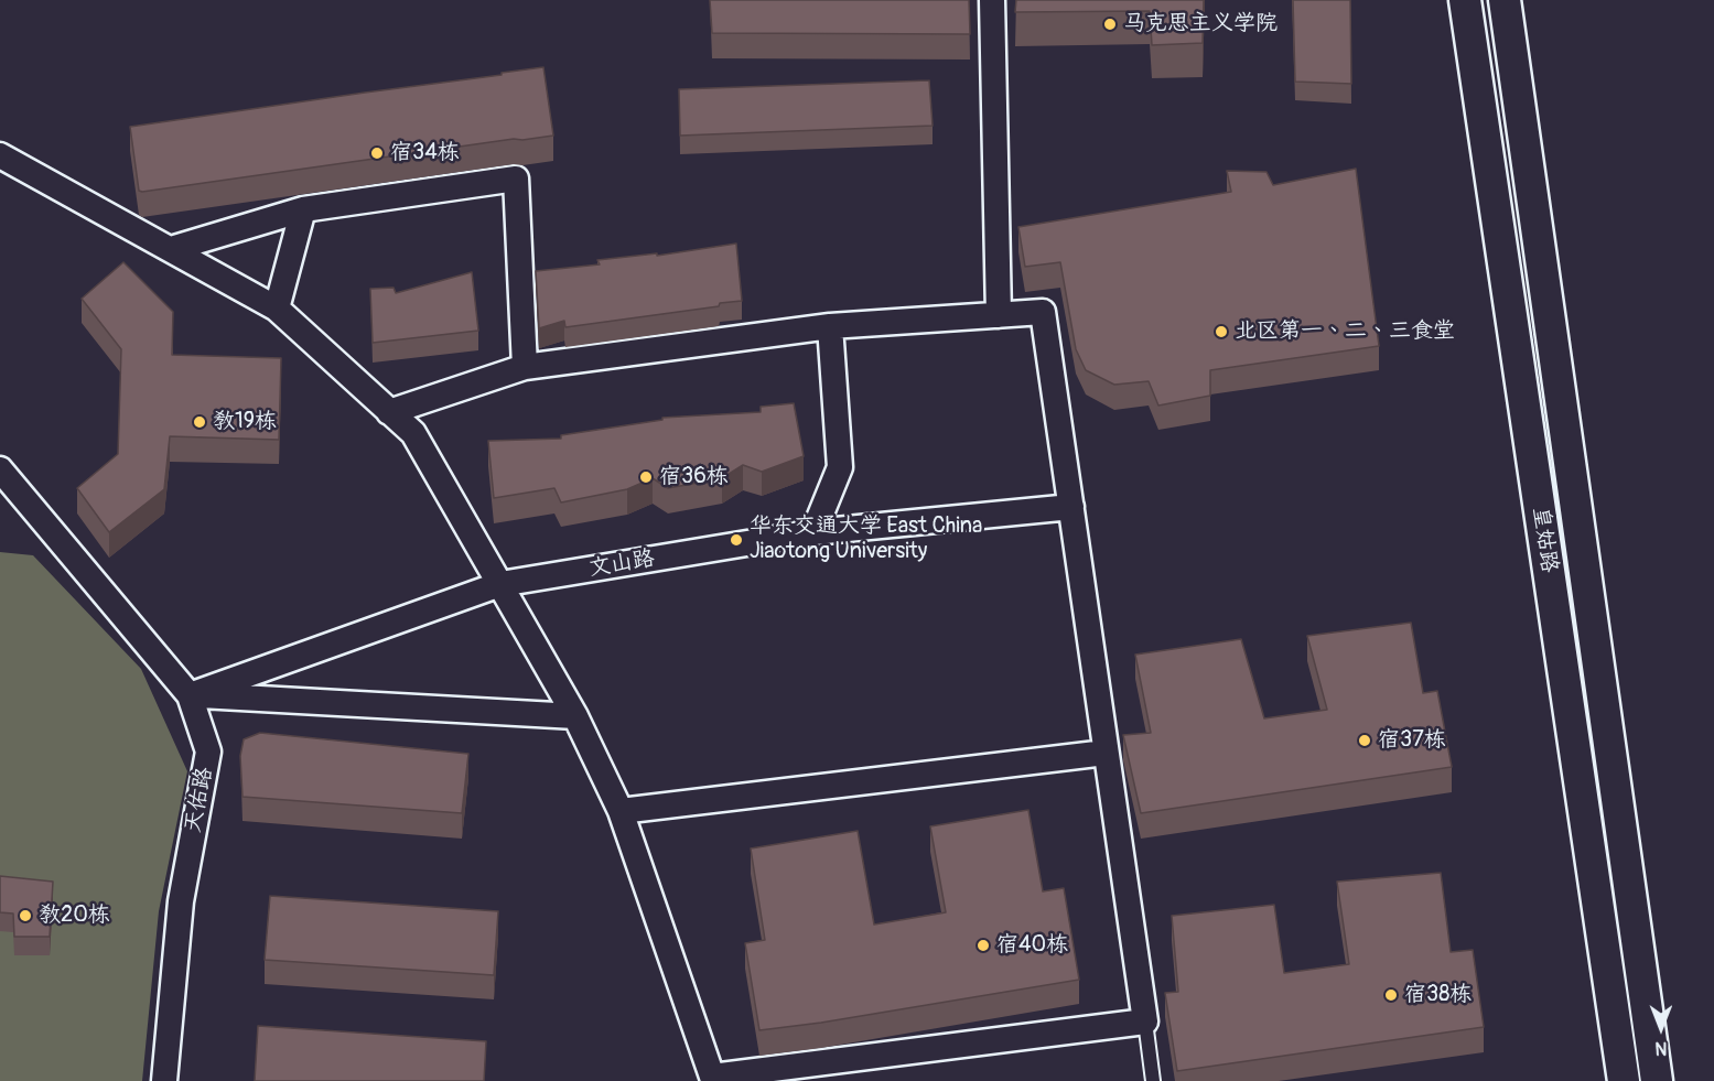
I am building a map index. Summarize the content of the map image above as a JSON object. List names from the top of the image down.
{
  "streets": {
    "street": ["皇姑路", "文山路", "天佑路"]
  },
  "crossings": [
    ["文山路", "天佑路"]
  ],
  "places": [
    "马克思主义学院",
    "宿34栋",
    "北区第一、二、三食堂",
    "教19栋",
    "宿36栋",
    "华东交通大学 East China Jiaotong University",
    "宿37栋",
    "教20栋",
    "宿40栋",
    "宿38栋"
  ],
  "north": "bottom"
}
